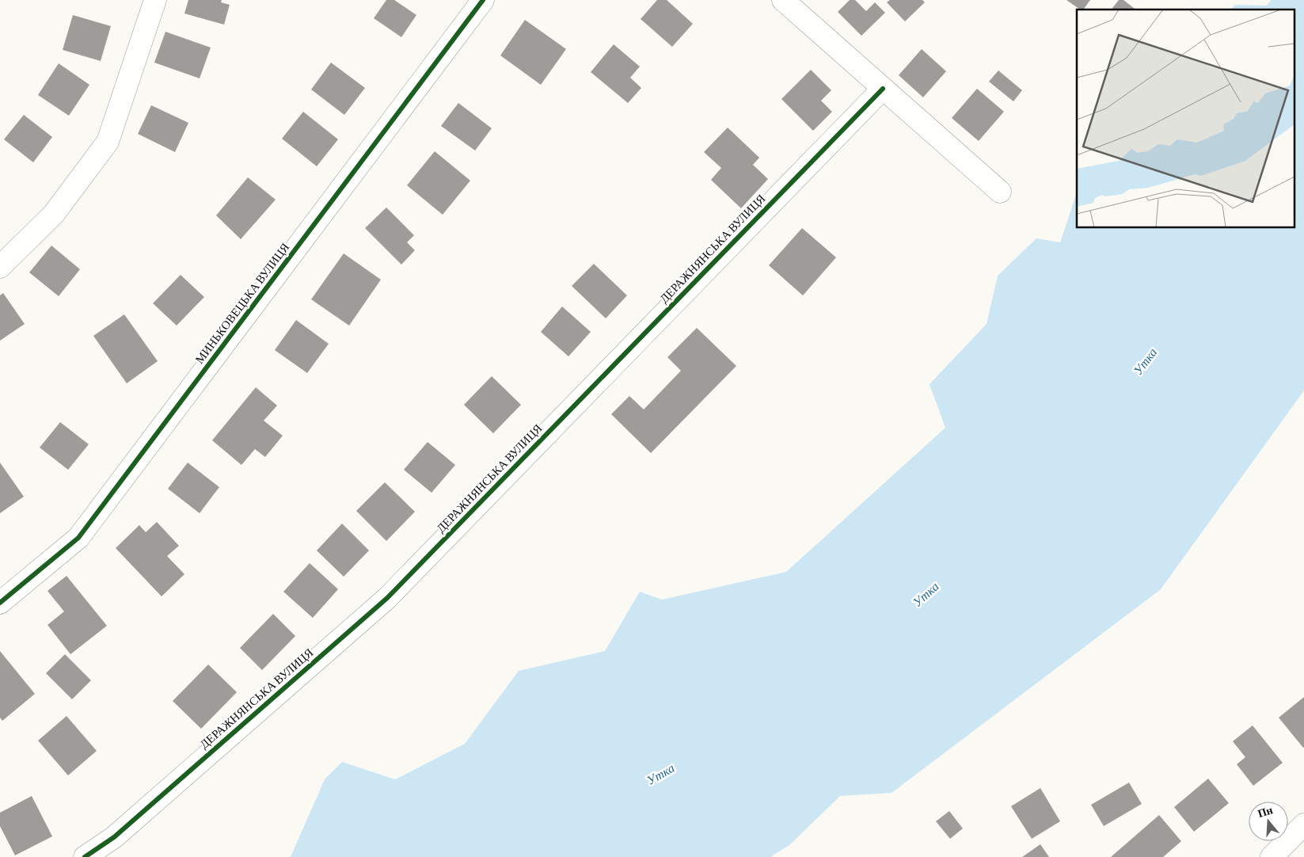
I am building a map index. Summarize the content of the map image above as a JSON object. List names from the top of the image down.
{
  "streets": {
    "street": ["ДЕРАЖНЯНСЬКА ВУЛИЦЯ", "МИНЬКОВЕЦЬКА ВУЛИЦЯ"]
  },
  "water": ["Утка"],
  "north": "top"
}
